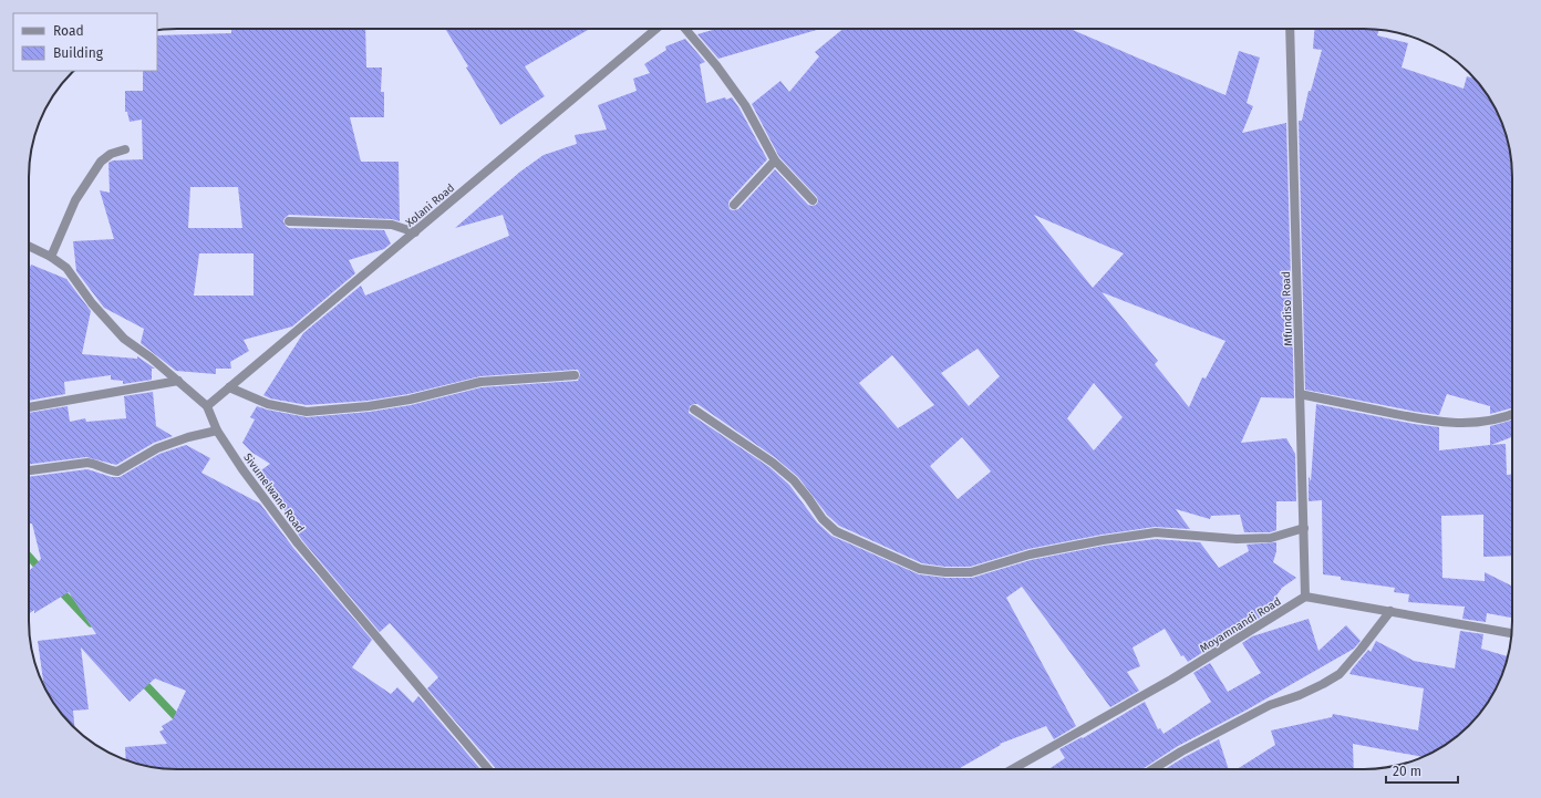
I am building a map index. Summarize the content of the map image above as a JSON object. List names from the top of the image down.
{
  "streets": {
    "street": [
      "Xolani Road",
      "Mfundiso Road",
      "Sivumelwane Road",
      "Moyamnandi Road"
    ]
  },
  "crossings": [
    ["Xolani Road", "Sivumelwane Road"],
    ["Mfundiso Road", "Moyamnandi Road"]
  ],
  "legend": ["Road", "Building"],
  "scale_bar": "20 m"
}
